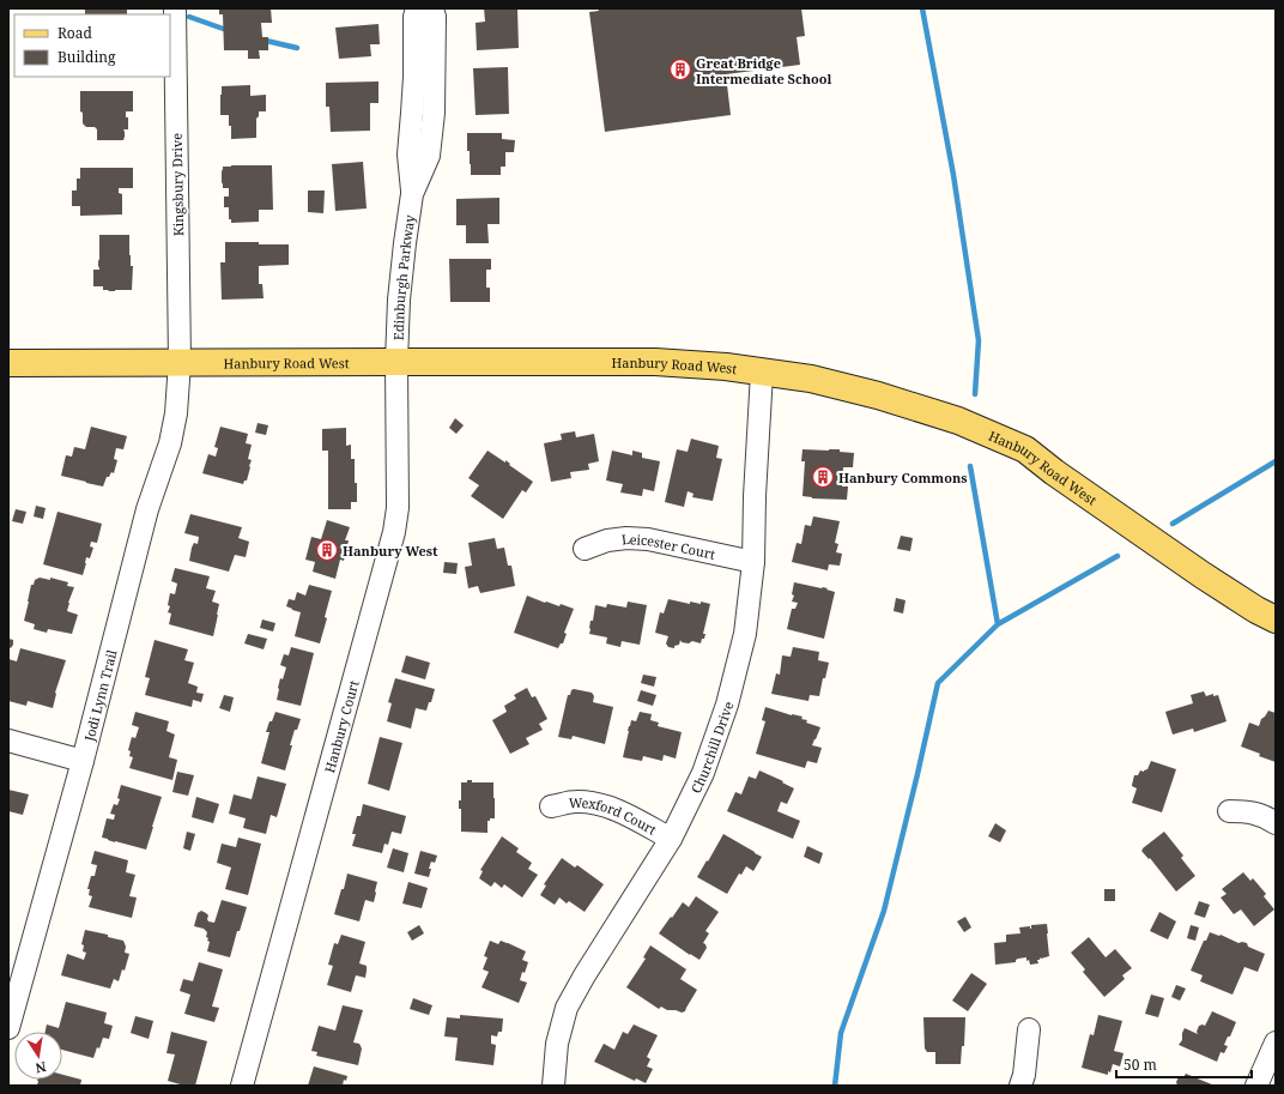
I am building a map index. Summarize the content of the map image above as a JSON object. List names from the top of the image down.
{
  "streets": {
    "main road": ["Hanbury Road West"],
    "street": [
      "Kingsbury Drive",
      "Edinburgh Parkway",
      "Leicester Court",
      "Jodi Lynn Trail",
      "Hanbury Court",
      "Churchill Drive",
      "Wexford Court"
    ]
  },
  "crossings": [
    ["Kingsbury Drive", "Hanbury Road West"],
    ["Kingsbury Drive", "Jodi Lynn Trail"],
    ["Edinburgh Parkway", "Hanbury Road West"],
    ["Edinburgh Parkway", "Hanbury Court"],
    ["Hanbury Road West", "Jodi Lynn Trail"],
    ["Hanbury Road West", "Hanbury Court"],
    ["Hanbury Road West", "Churchill Drive"],
    ["Leicester Court", "Churchill Drive"],
    ["Churchill Drive", "Wexford Court"]
  ],
  "places": {
    "building": ["Great Bridge Intermediate School", "Hanbury Commons", "Hanbury West"]
  },
  "legend": ["Road", "Building"],
  "scale_bar": "50 m",
  "north": "bottom"
}
